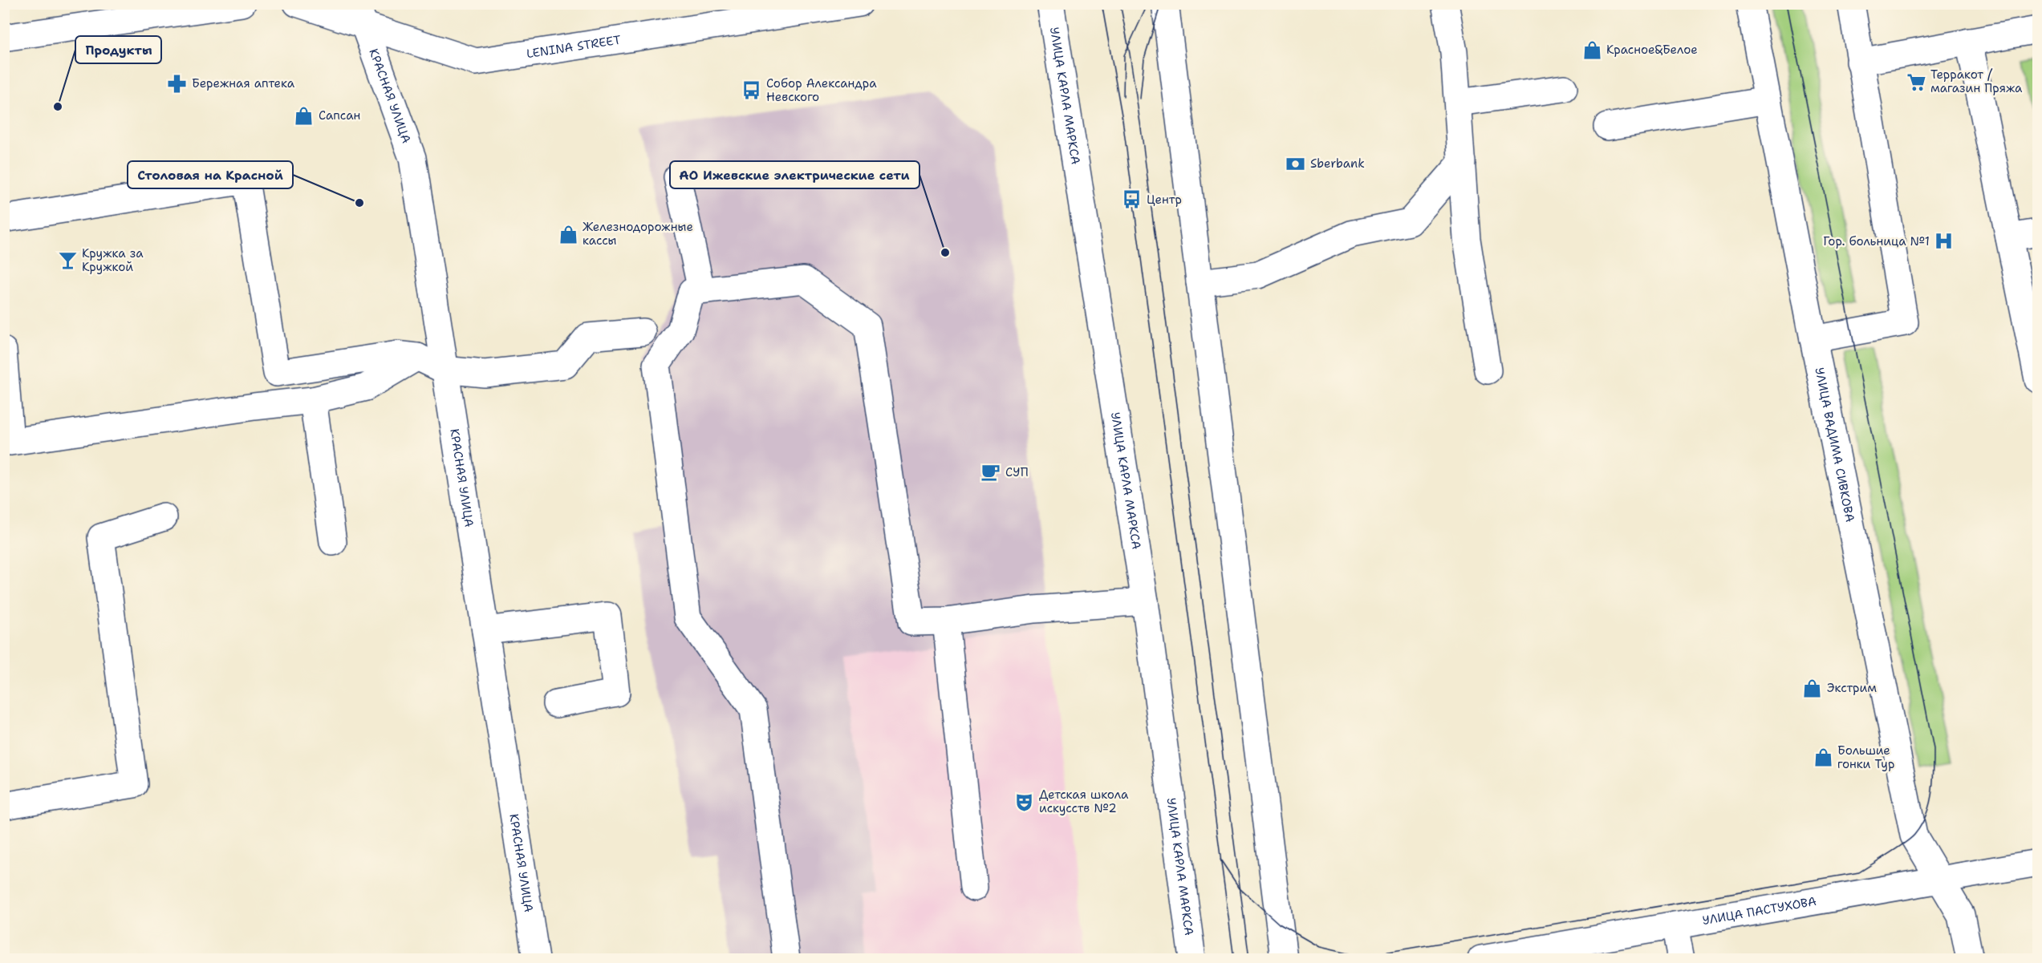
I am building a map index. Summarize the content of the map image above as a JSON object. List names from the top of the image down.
{
  "streets": {
    "main road": [
      "LENINA STREET",
      "КРАСНАЯ УЛИЦА",
      "УЛИЦА КАРЛА МАРКСА",
      "УЛИЦА ВАДИМА СИВКОВА",
      "УЛИЦА ПАСТУХОВА"
    ]
  },
  "crossings": [
    ["LENINA STREET", "КРАСНАЯ УЛИЦА"],
    ["УЛИЦА ВАДИМА СИВКОВА", "УЛИЦА ПАСТУХОВА"]
  ],
  "places": {
    "shop": [
      "Красное&Белое",
      "Сапсан",
      "Железнодорожные кассы",
      "Экстрим",
      "Большие гонки Тур"
    ],
    "supermarket": ["Терракот / магазин Пряжа"],
    "pharmacy": ["Бережная аптека"],
    "bus stop": ["Собор Александра Невского", "Центр"],
    "other": ["Продукты", "Столовая на Красной", "АО Ижевские электрические сети"],
    "bank": ["Sberbank"],
    "hospital": ["Гор. больница №1"],
    "bar": ["Кружка за Кружкой"],
    "cafe": ["СУП"],
    "theatre": ["Детская школа искусств №2"]
  }
}
